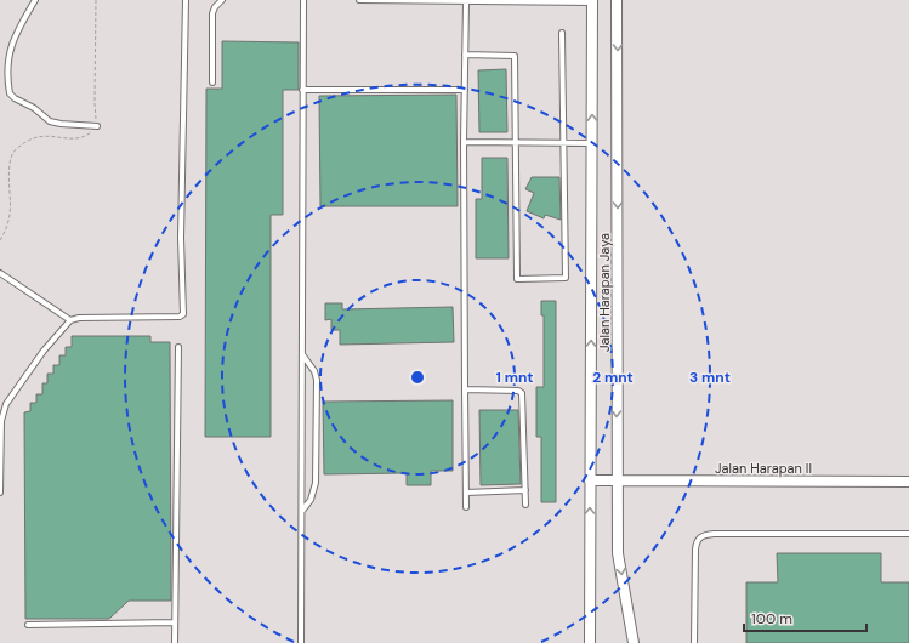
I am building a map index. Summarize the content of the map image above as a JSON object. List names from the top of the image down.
{
  "streets": {
    "street": ["Jalan Harapan Jaya", "Jalan Harapan II"]
  },
  "crossings": [
    ["Jalan Harapan Jaya", "Jalan Harapan II"]
  ],
  "scale_bar": "100 m",
  "rings": ["1 mnt", "2 mnt", "3 mnt"]
}
